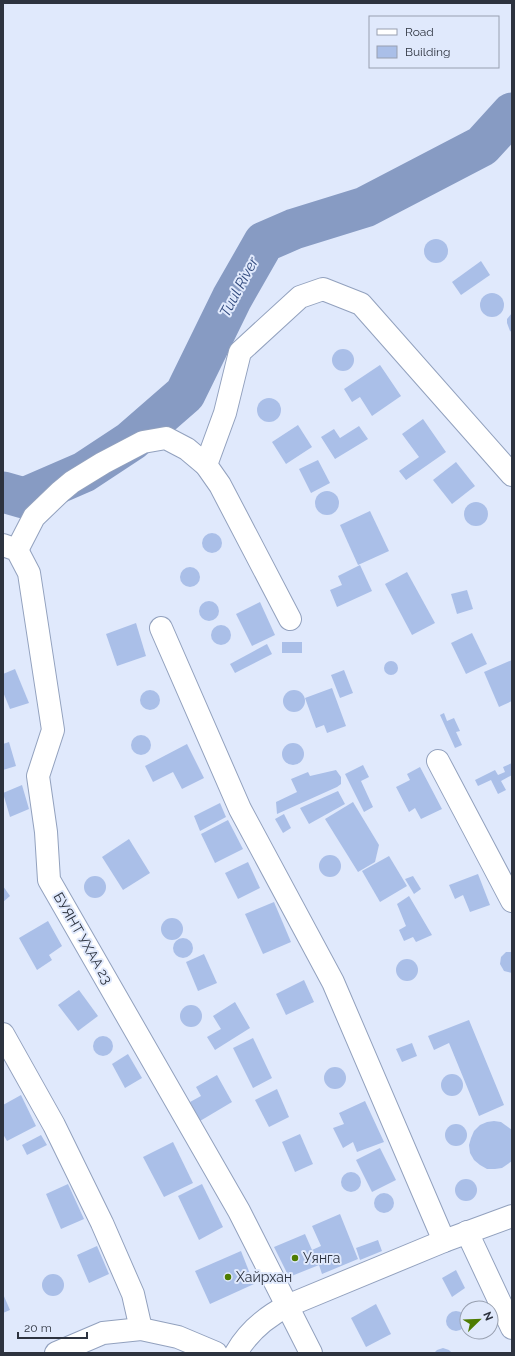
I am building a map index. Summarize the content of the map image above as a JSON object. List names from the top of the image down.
{
  "streets": {
    "street": ["БУЯНТ УХАА 23"]
  },
  "water": ["Tuul River"],
  "places": ["Уянга", "Хайрхан"],
  "legend": ["Road", "Building"],
  "scale_bar": "20 m",
  "north": "top right"
}
